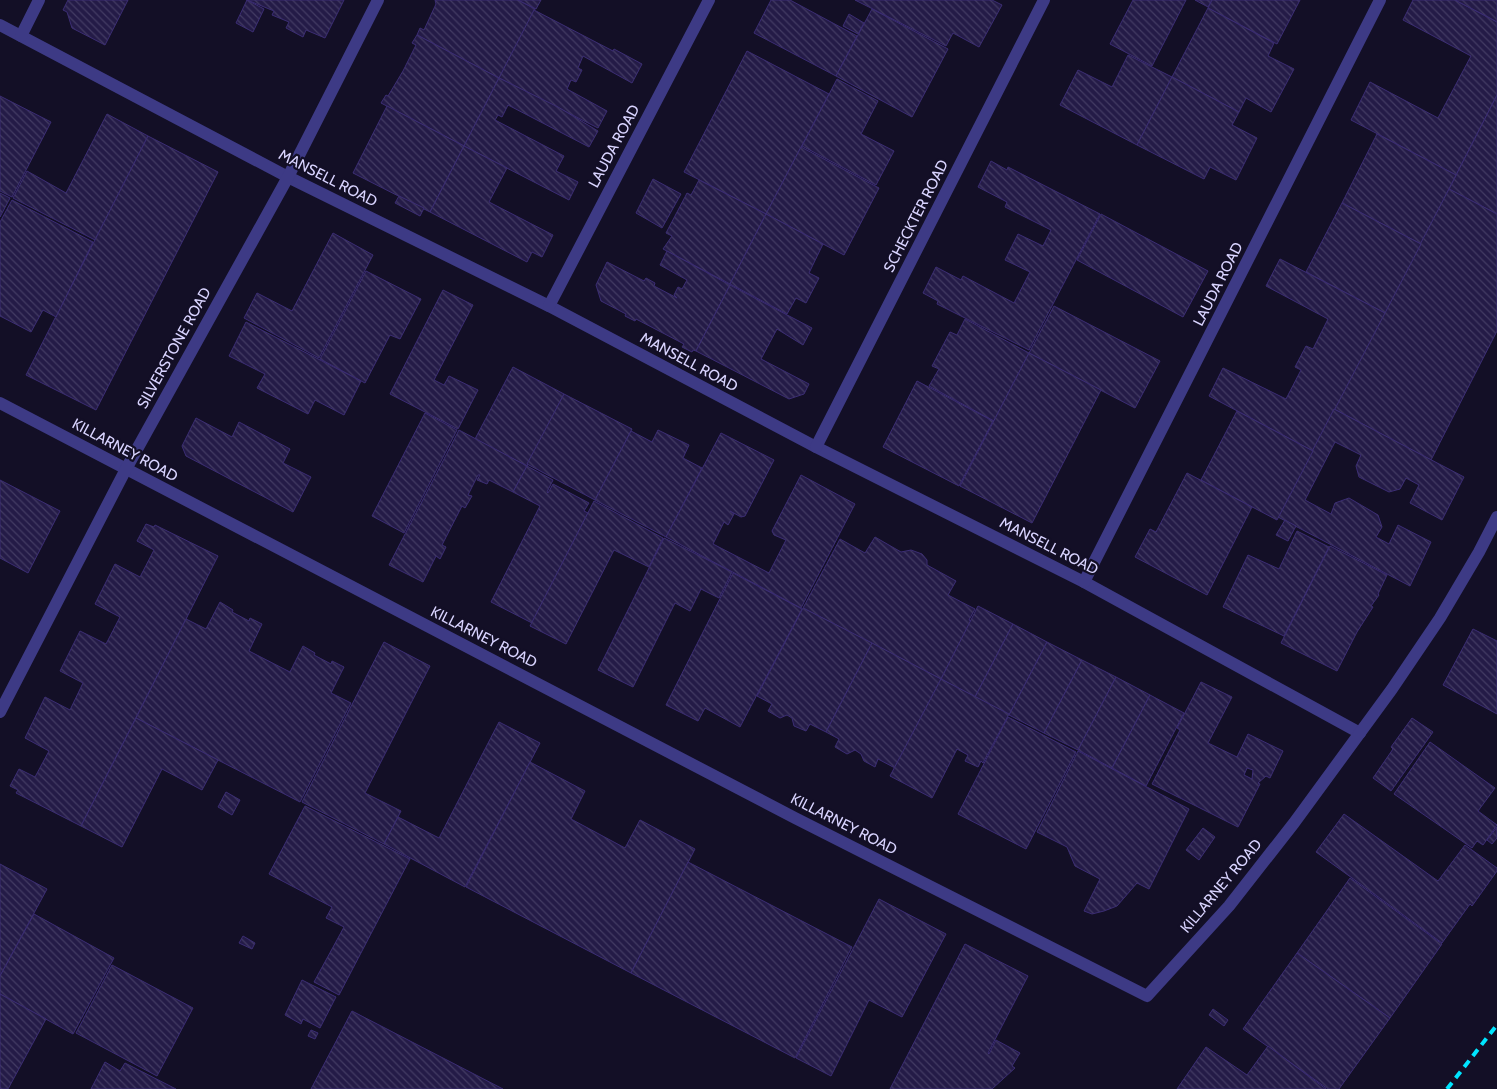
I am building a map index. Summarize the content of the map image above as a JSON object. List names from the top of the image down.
{
  "streets": {
    "street": [
      "LAUDA ROAD",
      "MANSELL ROAD",
      "SCHECKTER ROAD",
      "SILVERSTONE ROAD",
      "KILLARNEY ROAD"
    ]
  },
  "crossings": [
    ["LAUDA ROAD", "MANSELL ROAD"],
    ["MANSELL ROAD", "SCHECKTER ROAD"],
    ["MANSELL ROAD", "SILVERSTONE ROAD"],
    ["MANSELL ROAD", "KILLARNEY ROAD"],
    ["SILVERSTONE ROAD", "KILLARNEY ROAD"]
  ]
}
